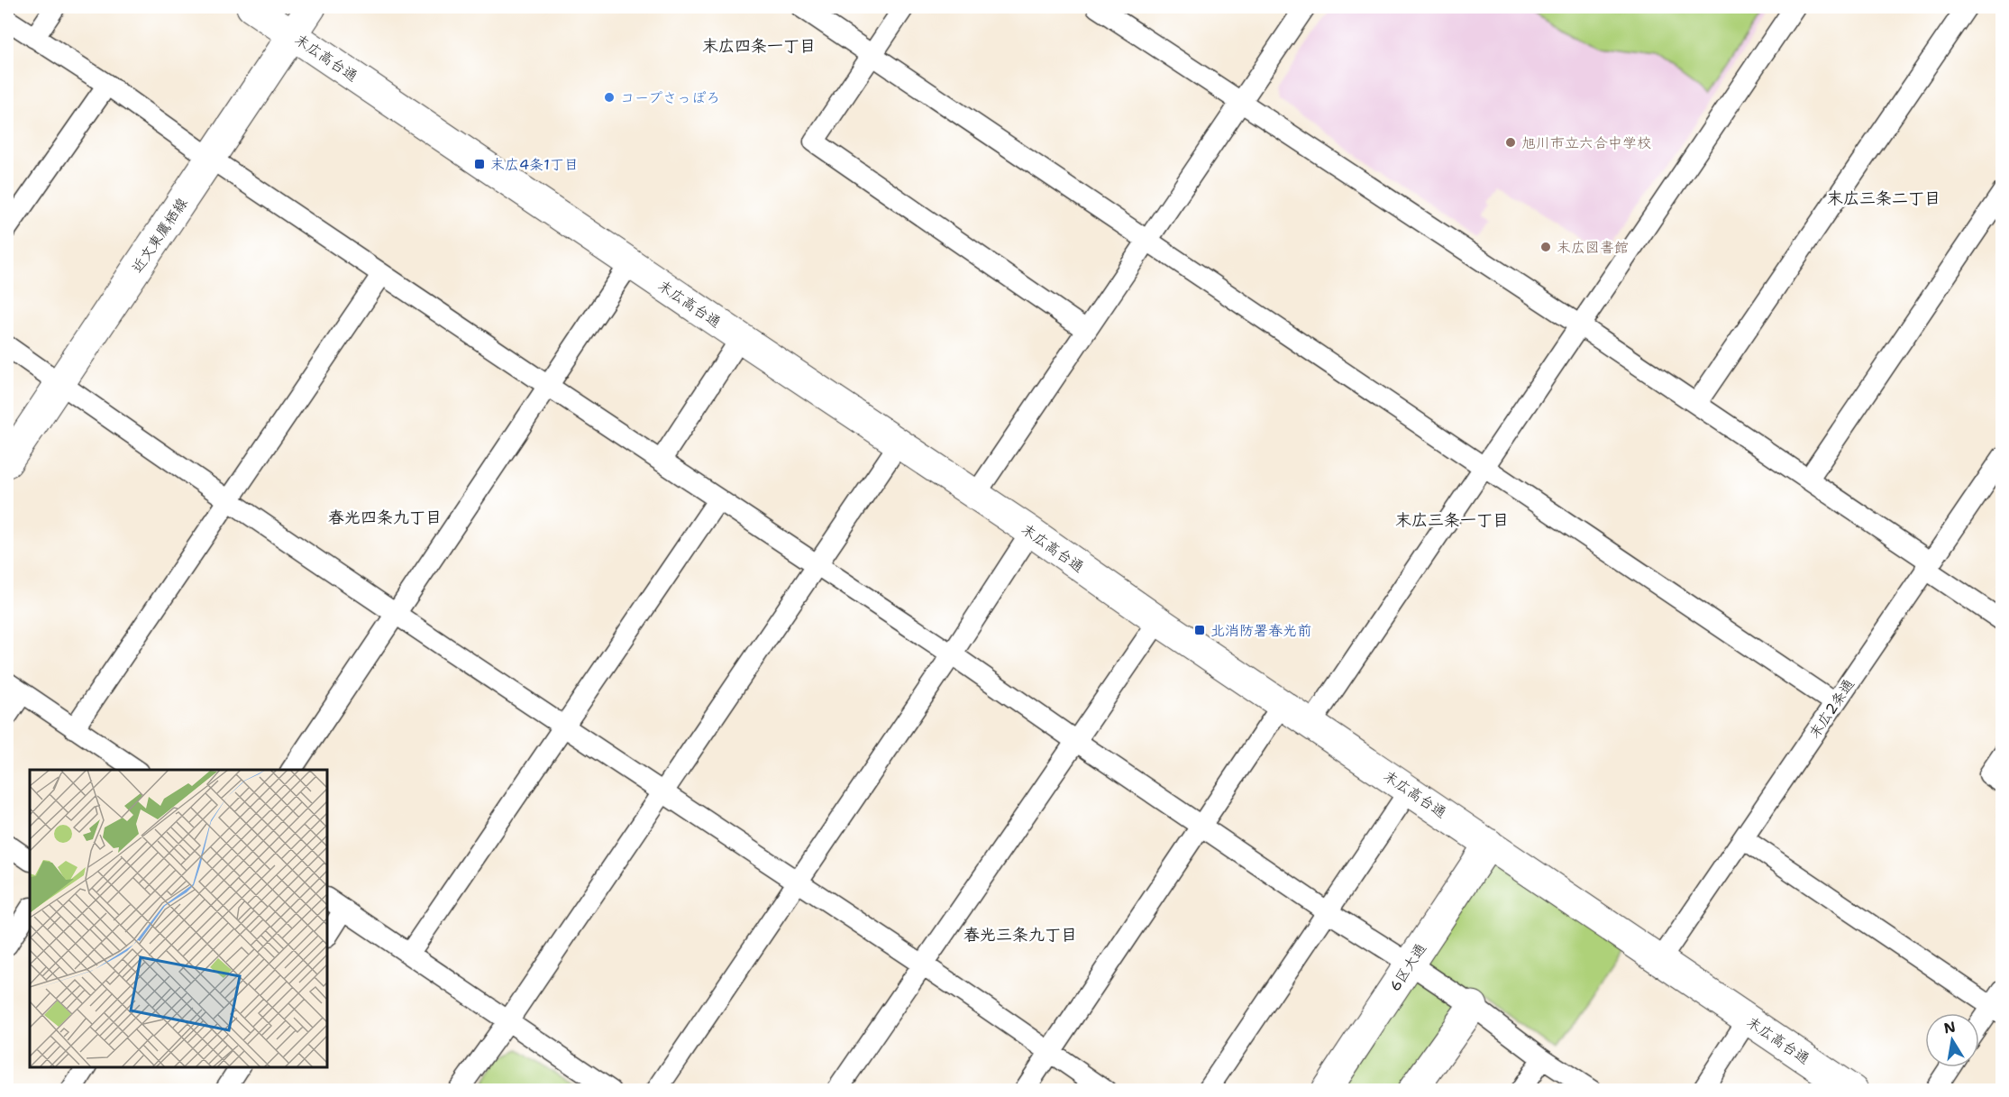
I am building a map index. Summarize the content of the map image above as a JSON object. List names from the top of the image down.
{
  "streets": {
    "street": [
      "末広高台通",
      "近文東鷹栖線",
      "末広2条通",
      "6区大通"
    ]
  },
  "crossings": [
    ["末広高台通", "近文東鷹栖線"],
    ["末広高台通", "末広2条通"],
    ["末広高台通", "6区大通"]
  ],
  "districts": [
    "末広四条一丁目",
    "末広三条二丁目",
    "春光四条九丁目",
    "末広三条一丁目",
    "春光三条九丁目"
  ],
  "places": {
    "other": ["コープさっぽろ", "旭川市立六合中学校", "末広図書館"],
    "transit": ["末広4条1丁目", "北消防署春光前"]
  },
  "north": "top"
}
